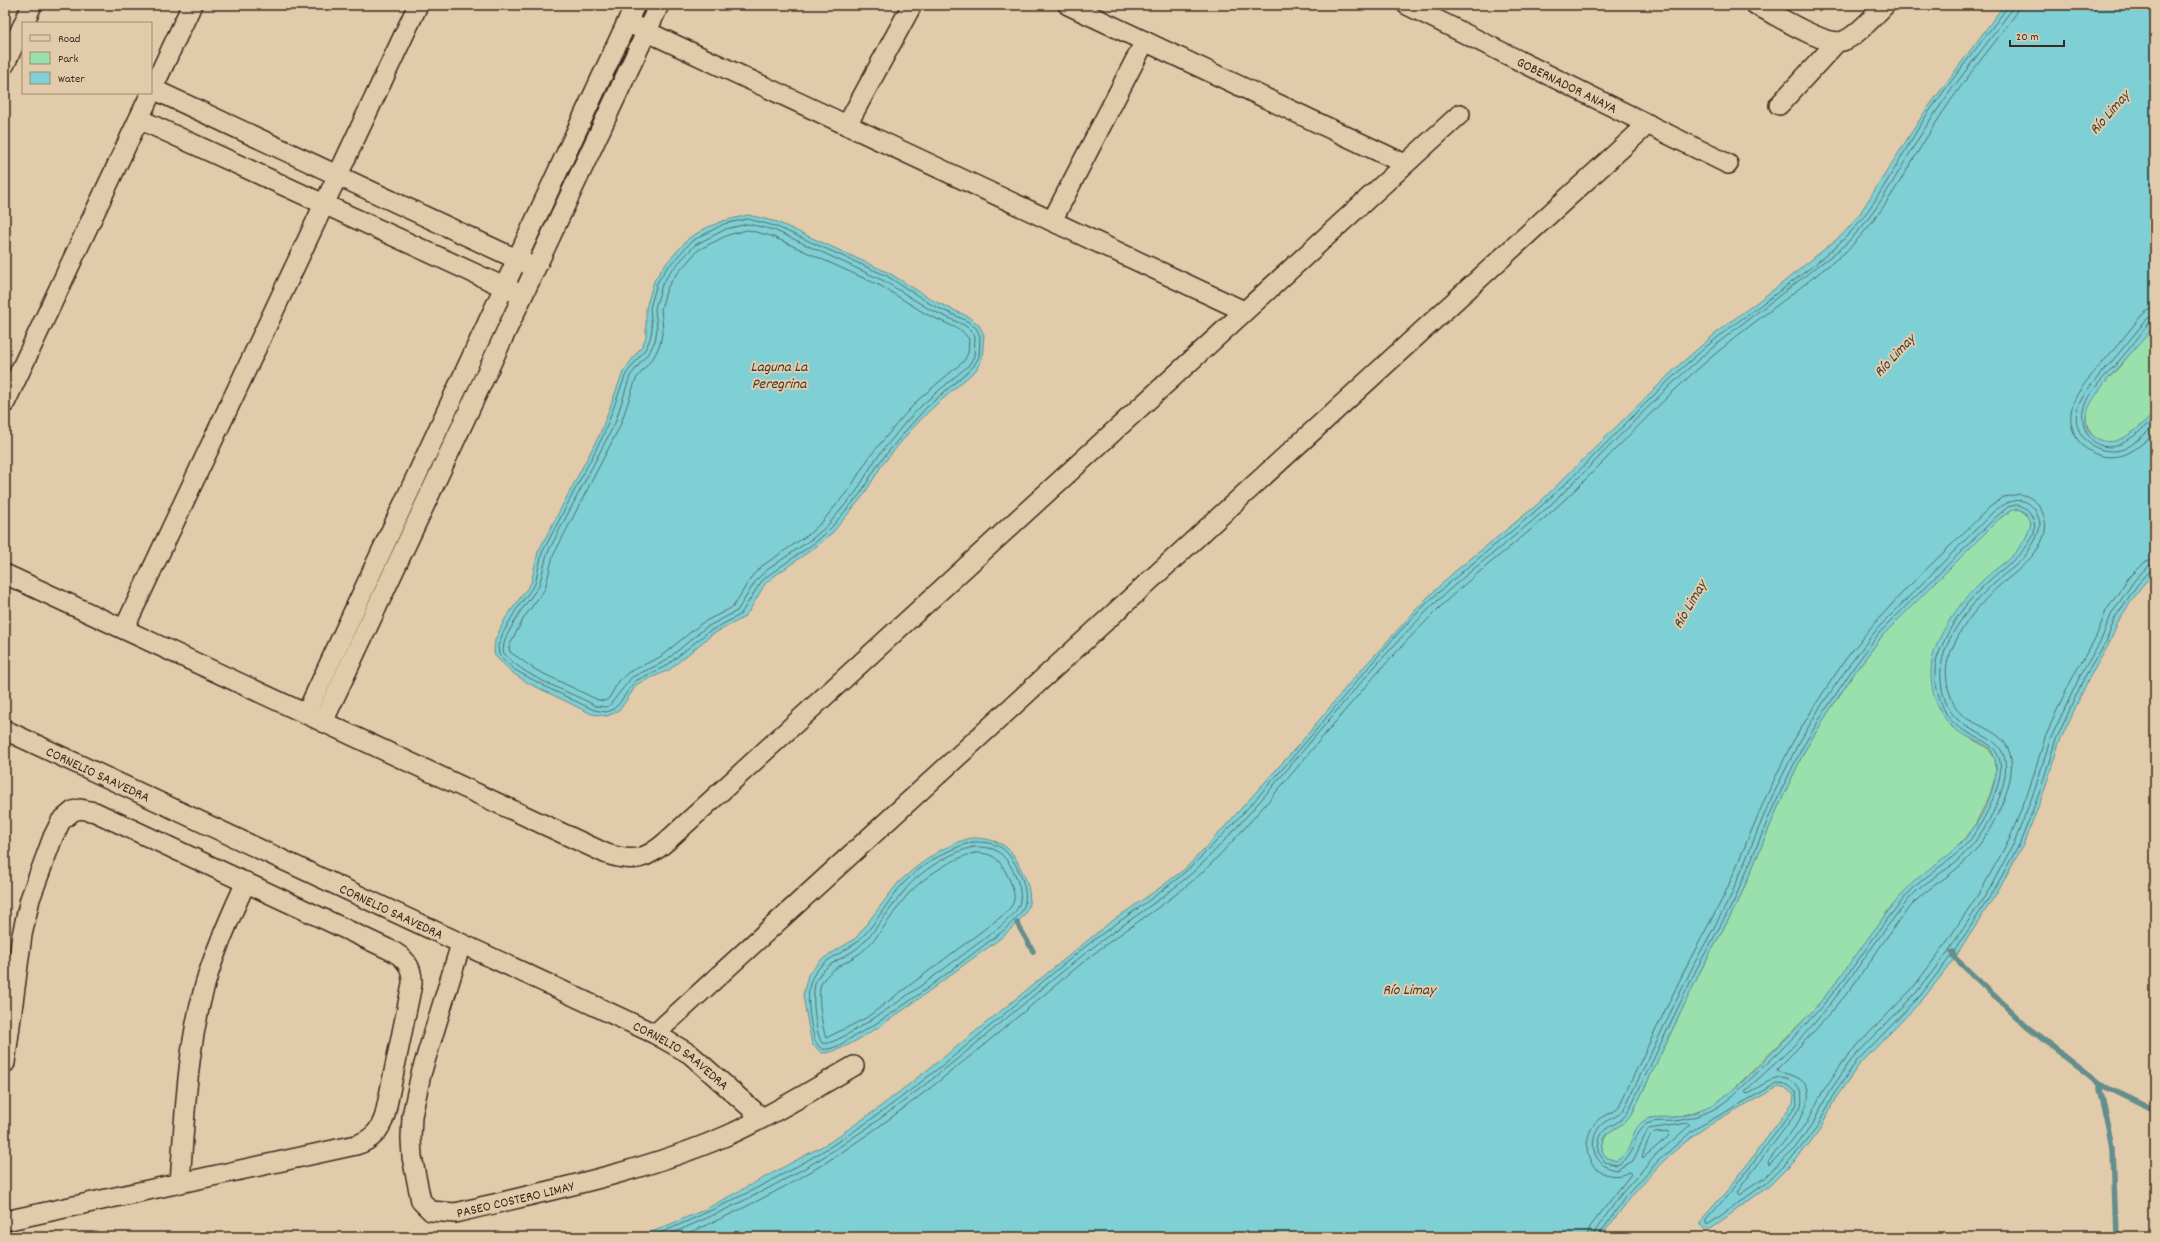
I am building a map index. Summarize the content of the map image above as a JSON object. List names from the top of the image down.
{
  "streets": {
    "street": ["GOBERNADOR ANAYA", "CORNELIO SAAVEDRA", "PASEO COSTERO LIMAY"]
  },
  "crossings": [
    ["CORNELIO SAAVEDRA", "PASEO COSTERO LIMAY"]
  ],
  "water": ["Río Limay", "Laguna La Peregrina"],
  "legend": ["Road", "Park", "Water"],
  "scale_bar": "20 m"
}
